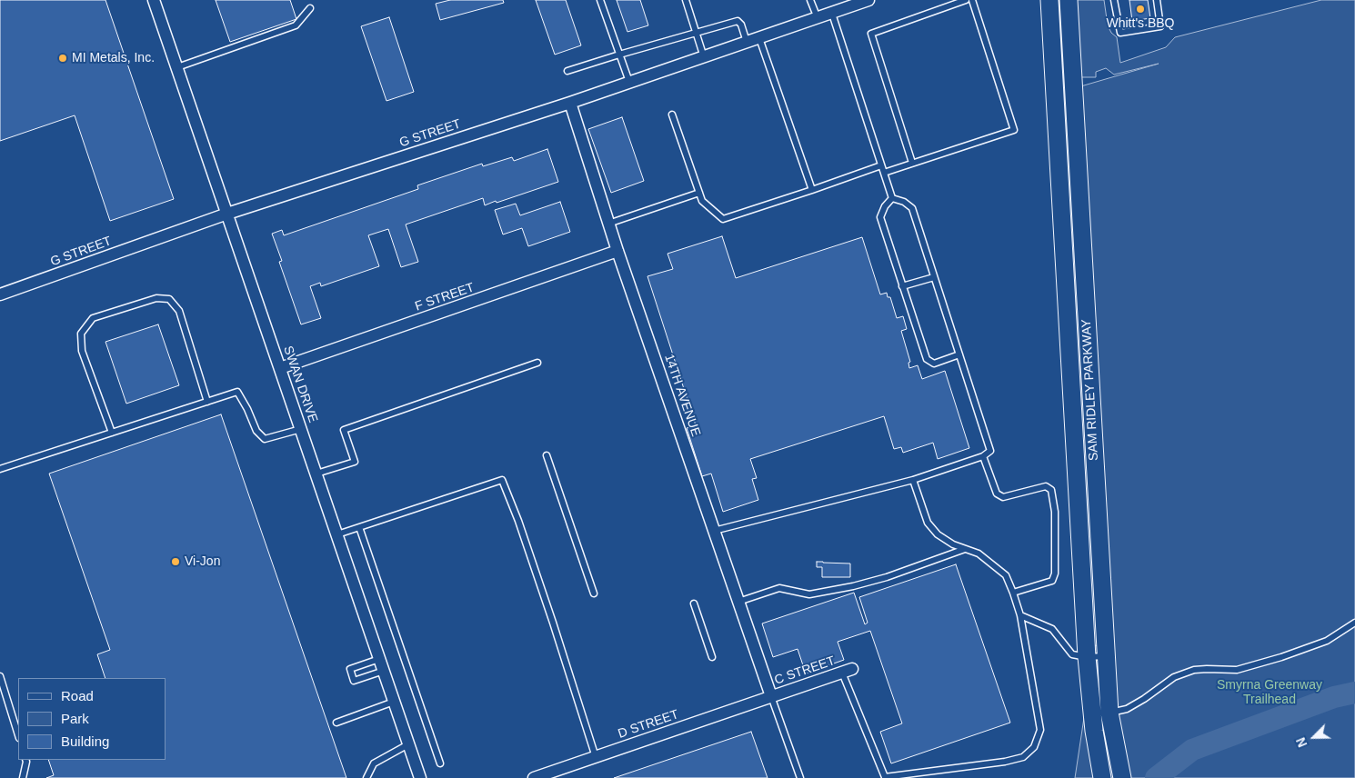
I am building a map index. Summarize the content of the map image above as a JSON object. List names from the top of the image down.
{
  "streets": {
    "main road": ["SAM RIDLEY PARKWAY"],
    "street": [
      "G STREET",
      "F STREET",
      "SWAN DRIVE",
      "14TH AVENUE",
      "C STREET",
      "D STREET"
    ]
  },
  "crossings": [
    ["G STREET", "SWAN DRIVE"],
    ["G STREET", "14TH AVENUE"],
    ["F STREET", "SWAN DRIVE"],
    ["F STREET", "14TH AVENUE"],
    ["14TH AVENUE", "C STREET"],
    ["14TH AVENUE", "D STREET"],
    ["C STREET", "D STREET"]
  ],
  "parks": ["Smyrna Greenway Trailhead"],
  "places": ["Whitt's BBQ", "MI Metals, Inc.", "Vi-Jon"],
  "legend": ["Road", "Park", "Building"],
  "north": "bottom left"
}
